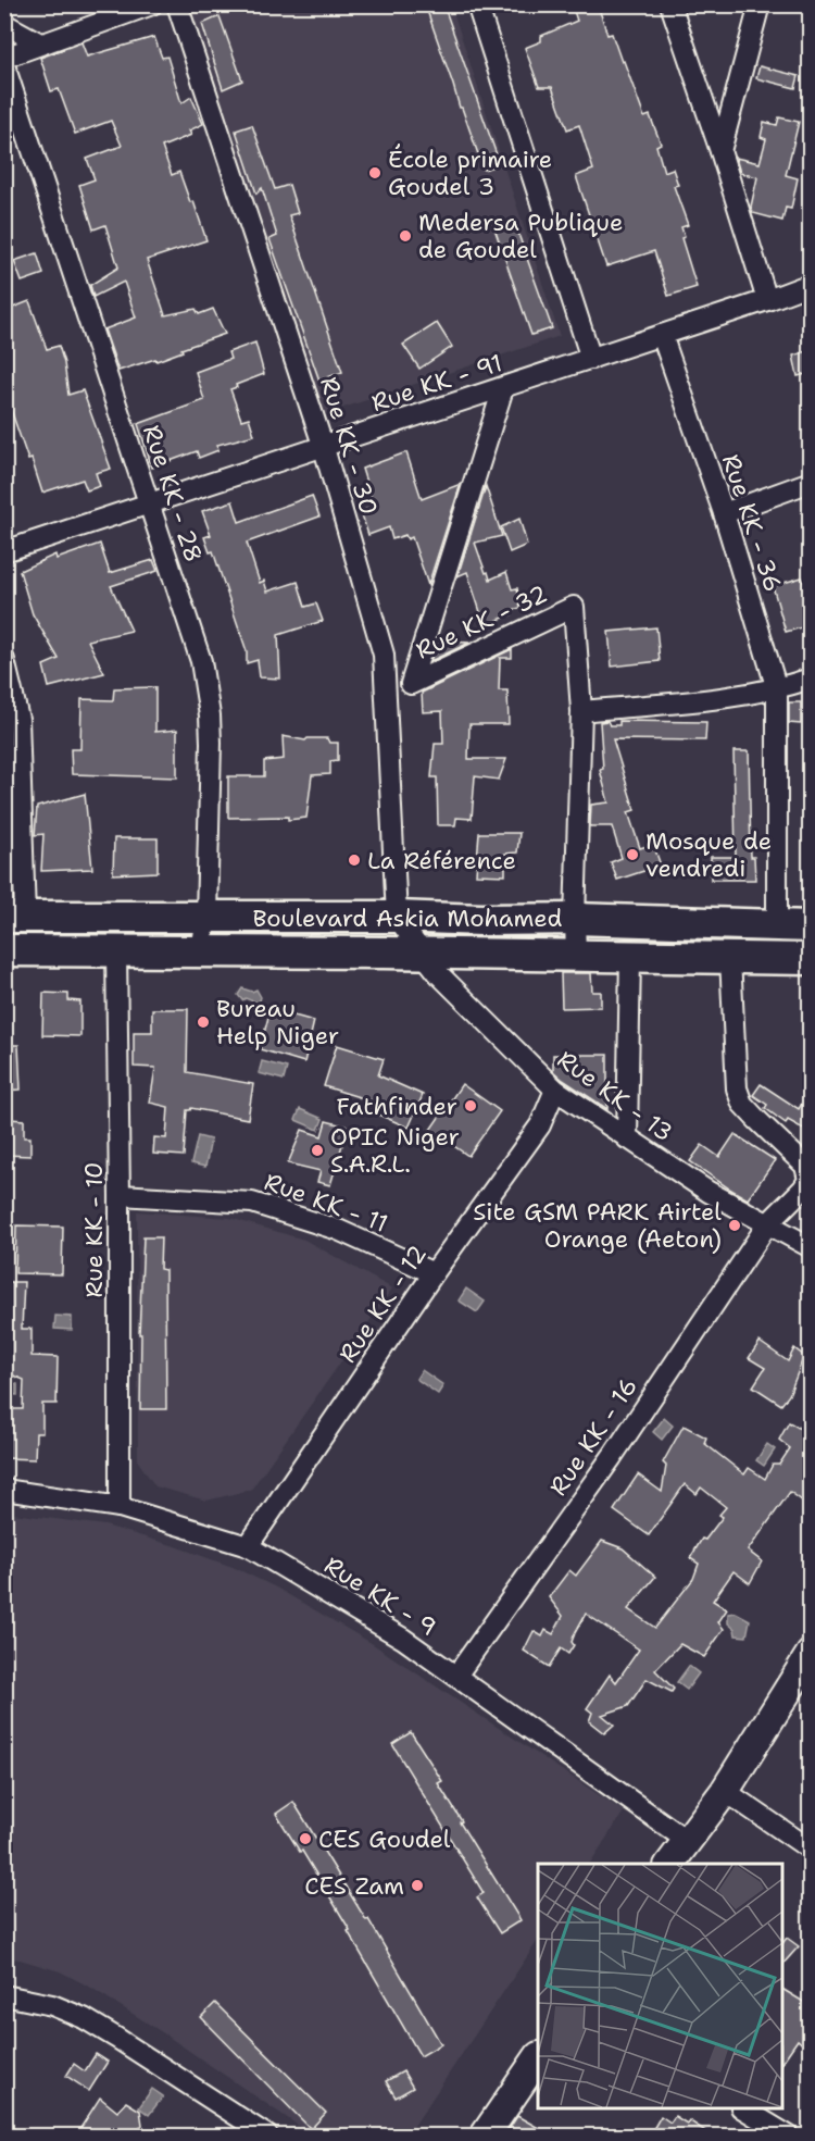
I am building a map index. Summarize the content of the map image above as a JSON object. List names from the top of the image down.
{
  "streets": {
    "main road": ["Boulevard Askia Mohamed"],
    "street": [
      "Rue KK - 91",
      "Rue KK - 30",
      "Rue KK - 28",
      "Rue KK - 36",
      "Rue KK - 32",
      "Rue KK - 13",
      "Rue KK - 11",
      "Rue KK - 10",
      "Rue KK - 12",
      "Rue KK - 16",
      "Rue KK - 9"
    ]
  },
  "crossings": [
    ["Rue KK - 91", "Rue KK - 30"],
    ["Rue KK - 91", "Rue KK - 28"],
    ["Rue KK - 91", "Rue KK - 36"],
    ["Rue KK - 91", "Rue KK - 32"],
    ["Rue KK - 30", "Boulevard Askia Mohamed"],
    ["Rue KK - 30", "Rue KK - 13"],
    ["Rue KK - 28", "Boulevard Askia Mohamed"],
    ["Rue KK - 36", "Boulevard Askia Mohamed"],
    ["Rue KK - 32", "Boulevard Askia Mohamed"],
    ["Boulevard Askia Mohamed", "Rue KK - 13"],
    ["Boulevard Askia Mohamed", "Rue KK - 10"],
    ["Boulevard Askia Mohamed", "Rue KK - 16"],
    ["Rue KK - 13", "Rue KK - 12"],
    ["Rue KK - 13", "Rue KK - 16"],
    ["Rue KK - 11", "Rue KK - 10"],
    ["Rue KK - 11", "Rue KK - 12"],
    ["Rue KK - 10", "Rue KK - 9"],
    ["Rue KK - 12", "Rue KK - 9"],
    ["Rue KK - 16", "Rue KK - 9"]
  ],
  "places": [
    "École primaire Goudel 3",
    "Medersa Publique de Goudel",
    "Mosque de vendredi",
    "La Référence",
    "Bureau Help Niger",
    "Fathfinder",
    "OPIC Niger S.A.R.L.",
    "Site GSM PARK Airtel Orange (Aeton)",
    "CES Goudel",
    "CES Zam"
  ]
}
